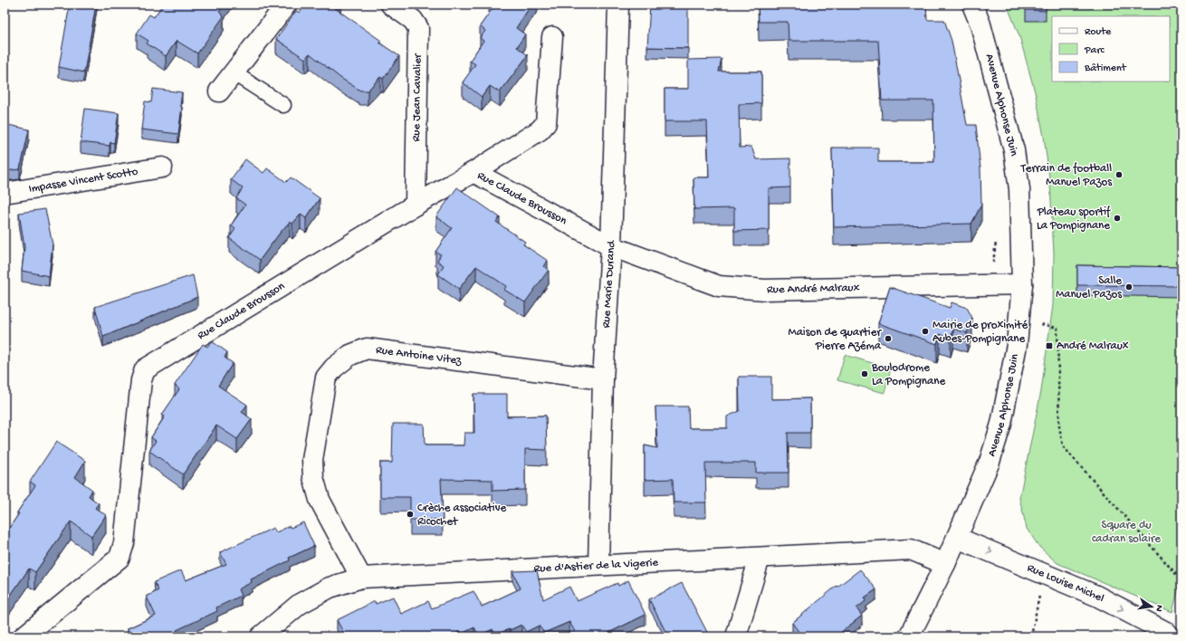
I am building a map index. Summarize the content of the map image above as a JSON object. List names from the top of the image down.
{
  "streets": {
    "street": [
      "Rue Jean Cavalier",
      "Avenue Alphonse Juin",
      "Impasse Vincent Scotto",
      "Rue Claude Brousson",
      "Rue Marie Durand",
      "Rue André Malraux",
      "Rue Antoine Vitez",
      "Rue d'Astier de la Vigerie",
      "Rue Louise Michel"
    ]
  },
  "crossings": [
    ["Rue Jean Cavalier", "Rue Claude Brousson"],
    ["Avenue Alphonse Juin", "Rue André Malraux"],
    ["Avenue Alphonse Juin", "Rue d'Astier de la Vigerie"],
    ["Avenue Alphonse Juin", "Rue Louise Michel"],
    ["Rue Claude Brousson", "Rue Marie Durand"],
    ["Rue Claude Brousson", "Rue André Malraux"],
    ["Rue Marie Durand", "Rue André Malraux"],
    ["Rue Marie Durand", "Rue Antoine Vitez"],
    ["Rue Marie Durand", "Rue d'Astier de la Vigerie"],
    ["Rue Antoine Vitez", "Rue d'Astier de la Vigerie"]
  ],
  "one_way": ["Rue Louise Michel"],
  "parks": ["Square du cadran solaire"],
  "places": {
    "other": [
      "Terrain de football Manuel Pazos",
      "Plateau sportif La Pompignane",
      "Salle Manuel Pazos",
      "Mairie de proximité Aubes-Pompignane",
      "Maison de quartier Pierre Azéma",
      "Boulodrome La Pompignane",
      "Crèche associative Ricochet"
    ],
    "transit": ["André Malraux"]
  },
  "legend": ["Route", "Parc", "Bâtiment"],
  "north": "right"
}
